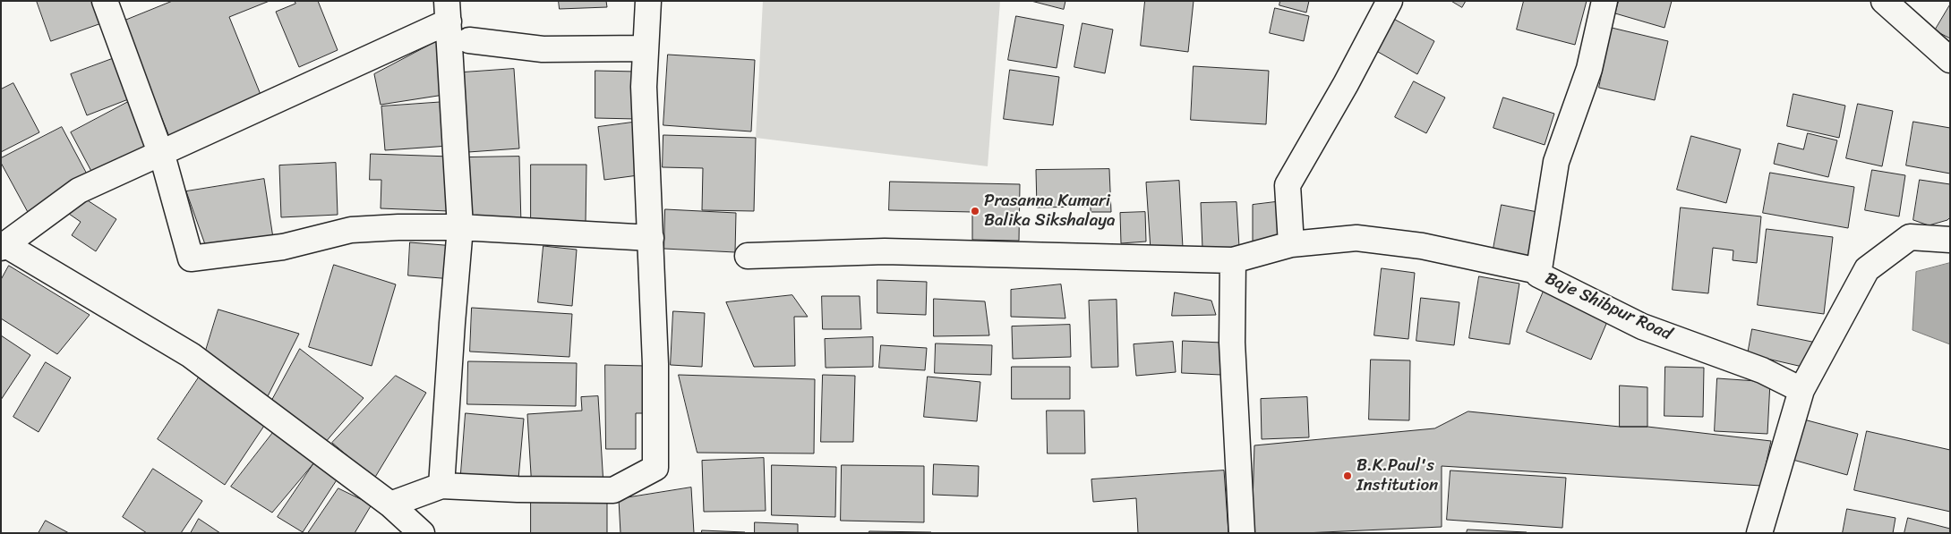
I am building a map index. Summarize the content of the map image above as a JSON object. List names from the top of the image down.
{
  "streets": {
    "street": ["Baje Shibpur Road"]
  },
  "places": ["Prasanna Kumari Balika Sikshalaya", "B.K.Paul's Institution"]
}
